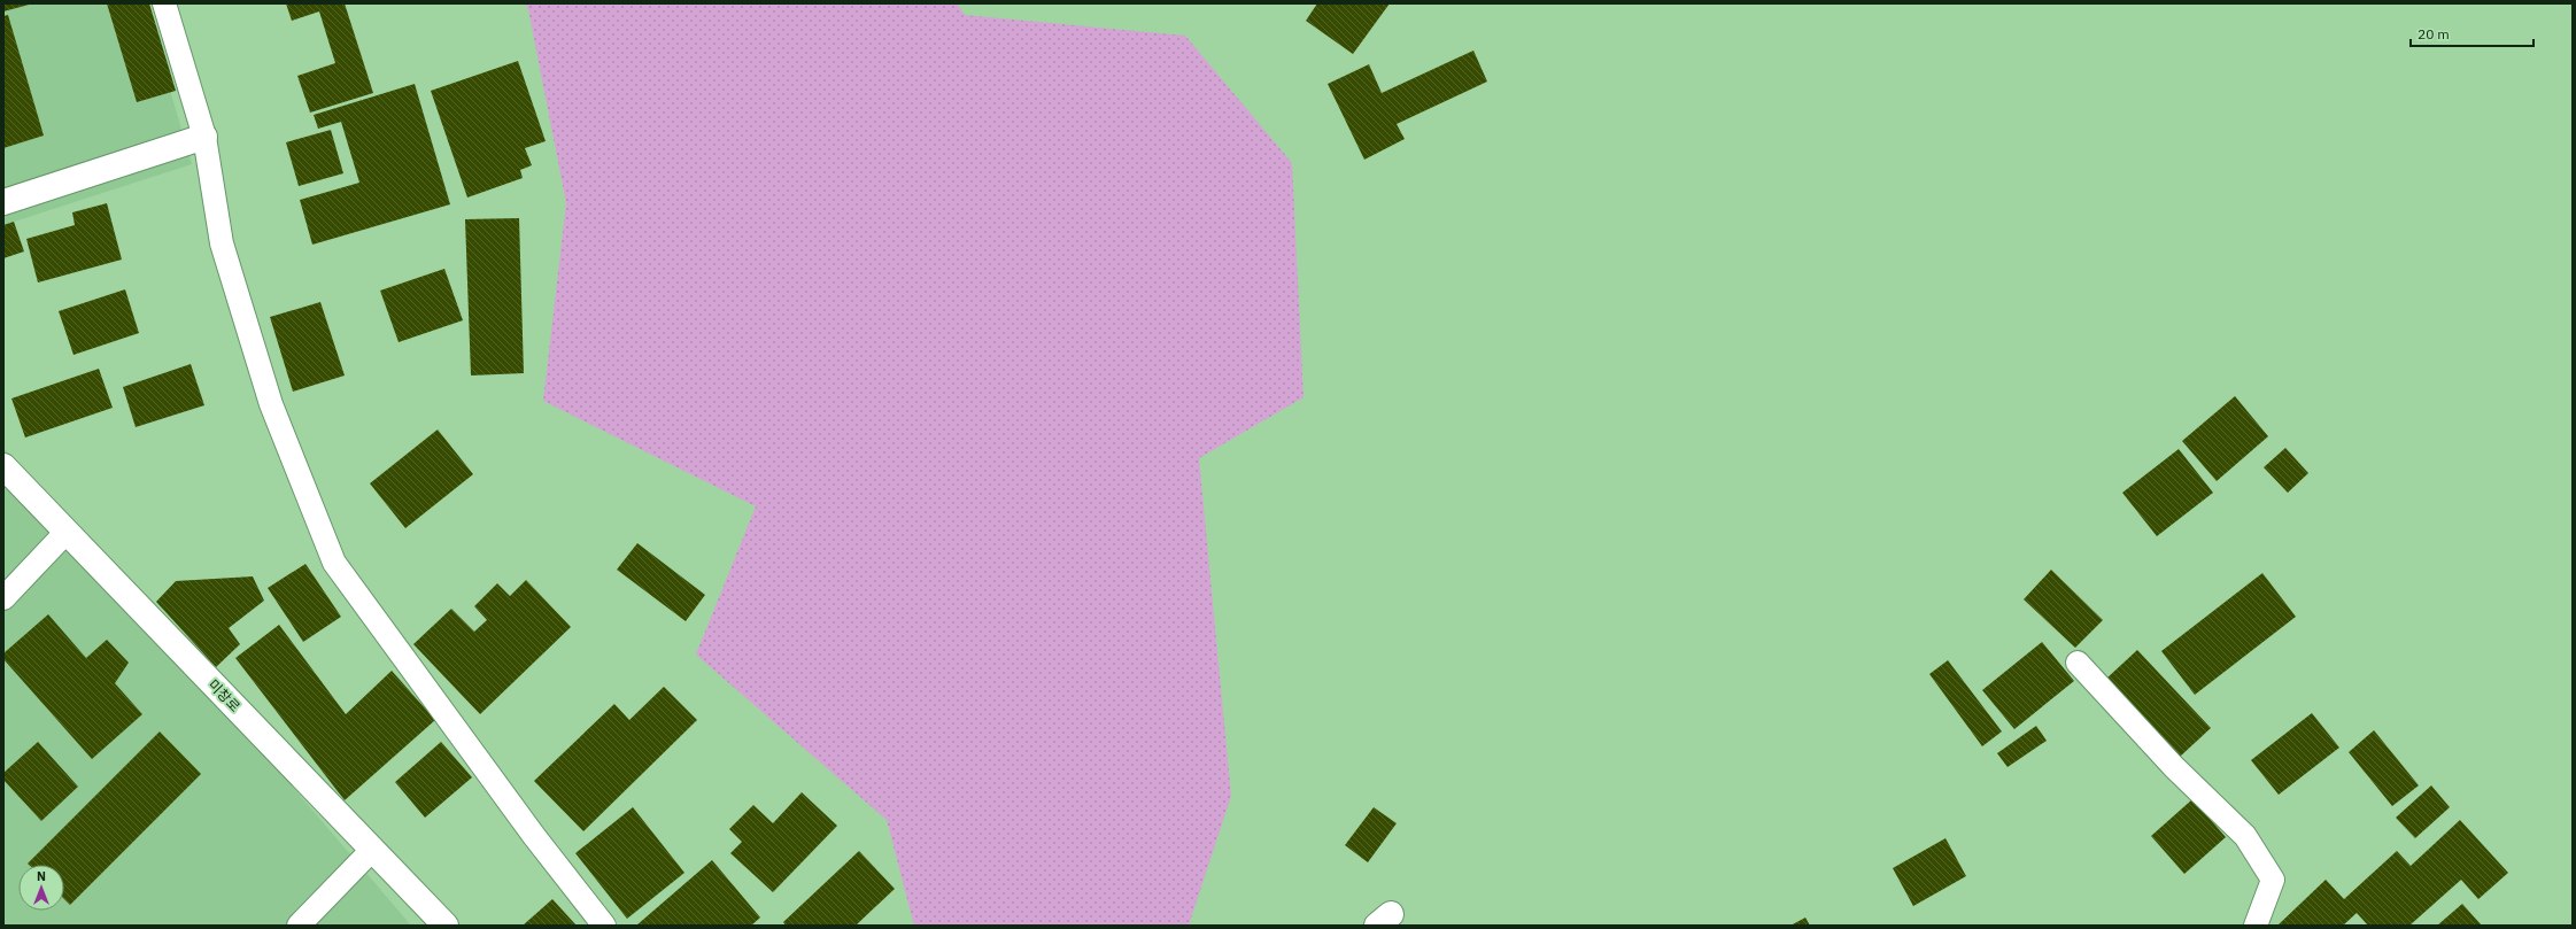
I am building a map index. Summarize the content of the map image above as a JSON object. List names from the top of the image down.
{
  "streets": {
    "street": ["미창로"]
  },
  "scale_bar": "20 m",
  "north": "top"
}
